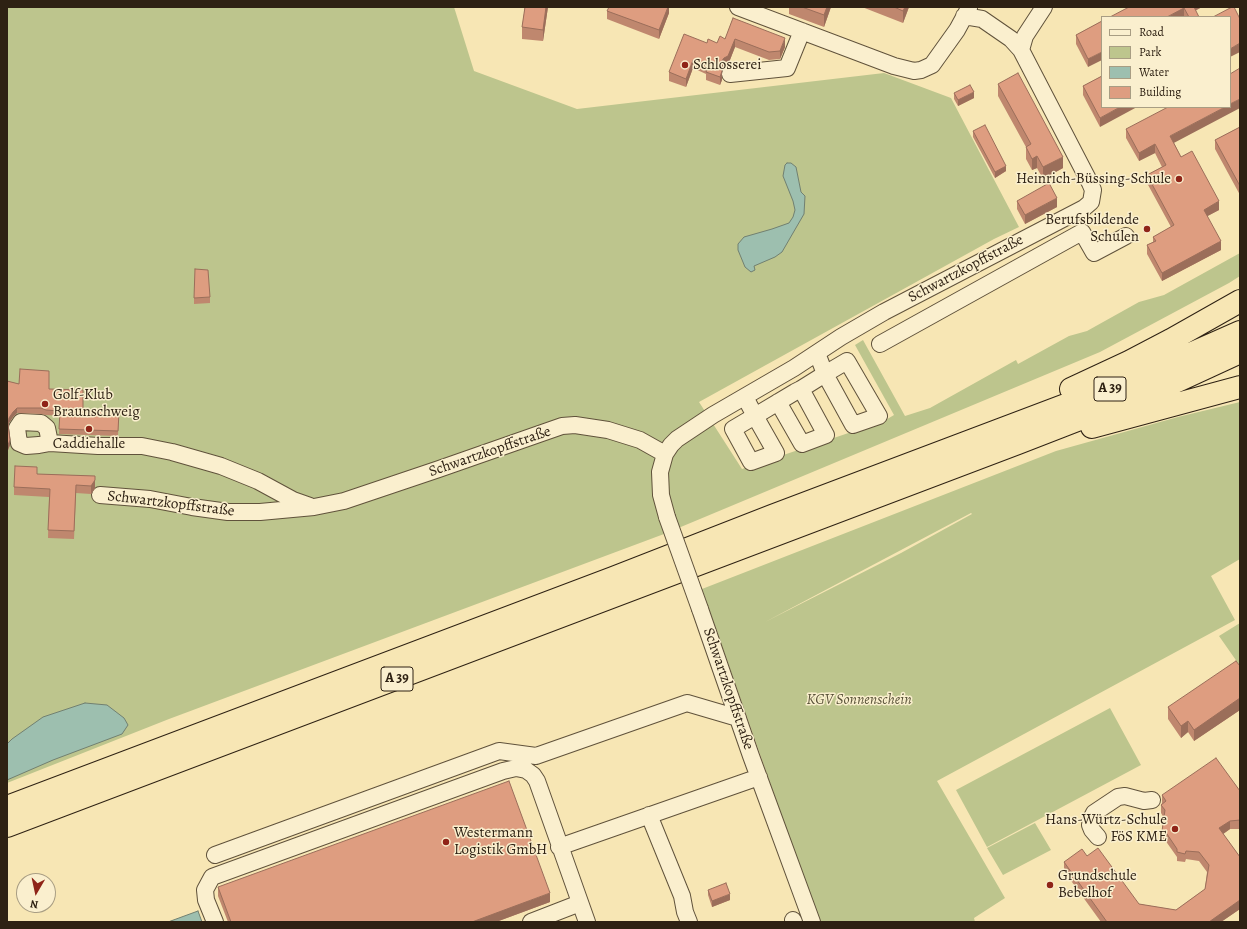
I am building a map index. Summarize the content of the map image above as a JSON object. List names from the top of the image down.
{
  "streets": {
    "highway": ["A 39"],
    "street": ["Schwartzkopffstraße"]
  },
  "parks": ["KGV Sonnenschein"],
  "places": [
    "Schlosserei",
    "Heinrich-Büssing-Schule",
    "Berufsbildende Schulen",
    "Golf-Klub Braunschweig",
    "Caddiehalle",
    "Hans-Würtz-Schule FöS KME",
    "Westermann Logistik GmbH",
    "Grundschule Bebelhof"
  ],
  "legend": [
    "Road",
    "Park",
    "Water",
    "Building"
  ],
  "north": "bottom"
}
